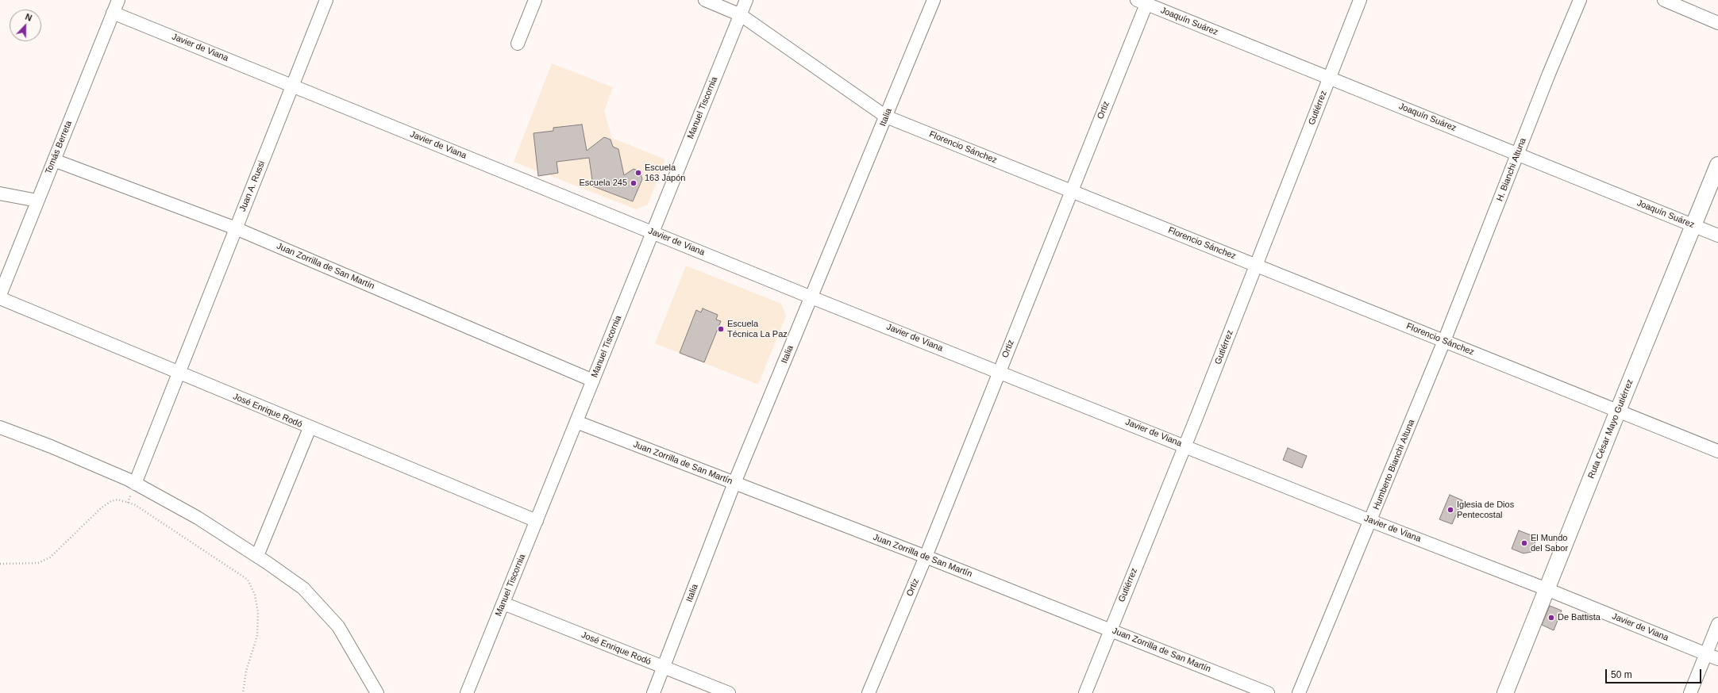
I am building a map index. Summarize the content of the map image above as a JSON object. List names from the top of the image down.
{
  "streets": {
    "street": [
      "Joaquín Suárez",
      "Javier de Viana",
      "Manuel Tiscornia",
      "Gutiérrez",
      "Ortiz",
      "Italia",
      "Tomás Berreta",
      "Florencio Sánchez",
      "H. Bianchi Altuna",
      "Juan A. Russi",
      "Juan Zorrilla de San Martín",
      "José Enrique Rodó",
      "Ruta César Mayo Gutiérrez",
      "Humberto Bianchi Altuna"
    ]
  },
  "crossings": [
    ["Joaquín Suárez", "Gutiérrez"],
    ["Joaquín Suárez", "Ortiz"],
    ["Joaquín Suárez", "H. Bianchi Altuna"],
    ["Joaquín Suárez", "Ruta César Mayo Gutiérrez"],
    ["Javier de Viana", "Manuel Tiscornia"],
    ["Javier de Viana", "Gutiérrez"],
    ["Javier de Viana", "Ortiz"],
    ["Javier de Viana", "Italia"],
    ["Javier de Viana", "Tomás Berreta"],
    ["Javier de Viana", "Juan A. Russi"],
    ["Javier de Viana", "Ruta César Mayo Gutiérrez"],
    ["Javier de Viana", "Humberto Bianchi Altuna"],
    ["Manuel Tiscornia", "Florencio Sánchez"],
    ["Manuel Tiscornia", "Juan Zorrilla de San Martín"],
    ["Manuel Tiscornia", "José Enrique Rodó"],
    ["Gutiérrez", "Florencio Sánchez"],
    ["Gutiérrez", "Juan Zorrilla de San Martín"],
    ["Ortiz", "Florencio Sánchez"],
    ["Ortiz", "Juan Zorrilla de San Martín"],
    ["Italia", "Florencio Sánchez"],
    ["Italia", "Juan Zorrilla de San Martín"],
    ["Italia", "José Enrique Rodó"],
    ["Tomás Berreta", "Juan Zorrilla de San Martín"],
    ["Florencio Sánchez", "H. Bianchi Altuna"],
    ["Florencio Sánchez", "Ruta César Mayo Gutiérrez"],
    ["Florencio Sánchez", "Humberto Bianchi Altuna"],
    ["H. Bianchi Altuna", "Humberto Bianchi Altuna"],
    ["Juan A. Russi", "Juan Zorrilla de San Martín"],
    ["Juan A. Russi", "José Enrique Rodó"]
  ],
  "places": [
    "Escuela 163 Japón",
    "Escuela 245",
    "Escuela Técnica La Paz",
    "Iglesia de Dios Pentecostal",
    "El Mundo del Sabor",
    "De Battista"
  ],
  "scale_bar": "50 m",
  "north": "top"
}
